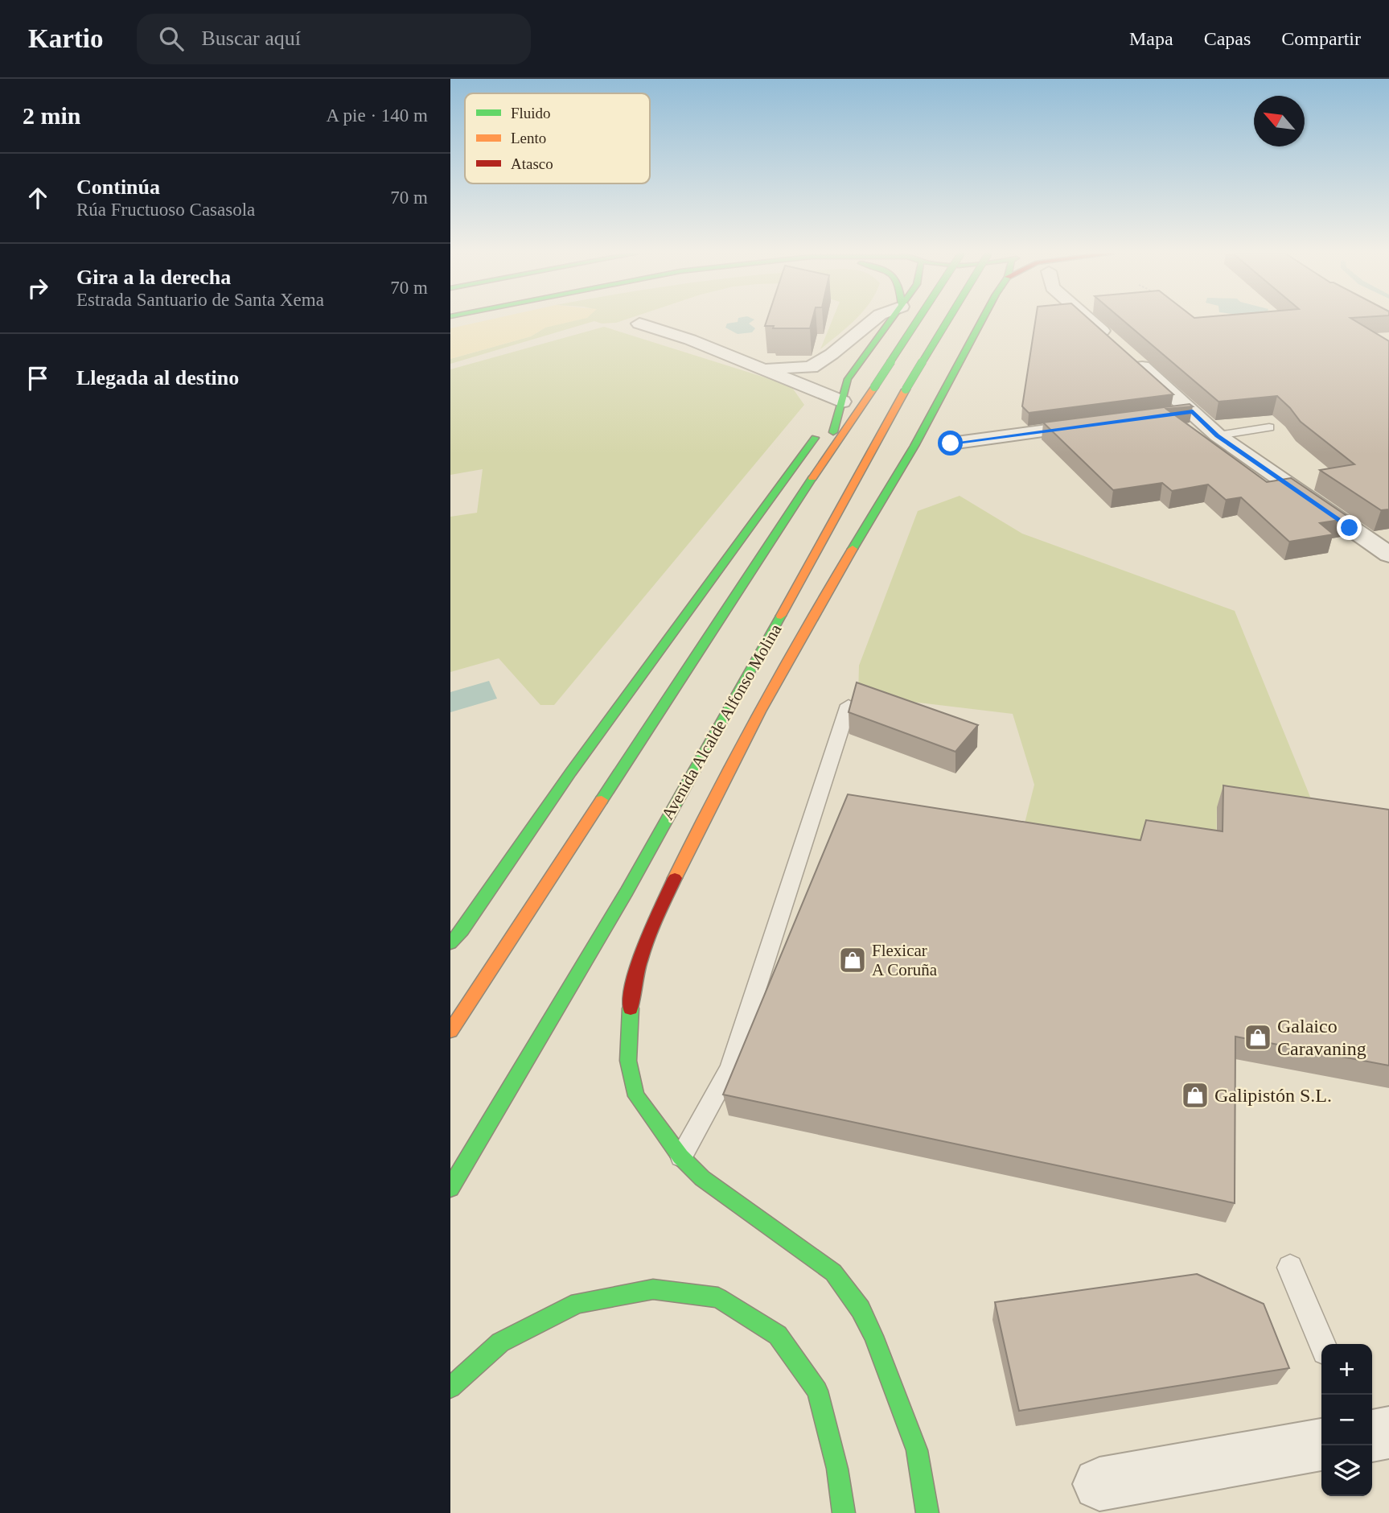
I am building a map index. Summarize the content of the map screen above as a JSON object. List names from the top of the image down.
{
  "streets": {
    "main road": ["Avenida Alcalde Alfonso Molina"]
  },
  "places": {
    "shop": ["Flexicar A Coruña", "Galaico Caravaning", "Galipistón S.L."]
  },
  "legend": ["Fluido", "Lento", "Atasco"],
  "north": "top left",
  "page": {
    "header": "Kartio",
    "search": "Buscar aquí",
    "nav": ["Mapa", "Capas", "Compartir"],
    "heading": ["2 min", "A pie · 140 m"],
    "list": [
      ["Continúa", "Rúa Fructuoso Casasola", "70 m"],
      ["Gira a la derecha", "Estrada Santuario de Santa Xema", "70 m"],
      "Llegada al destino"
    ],
    "map_buttons": ["+", "−"]
  }
}
